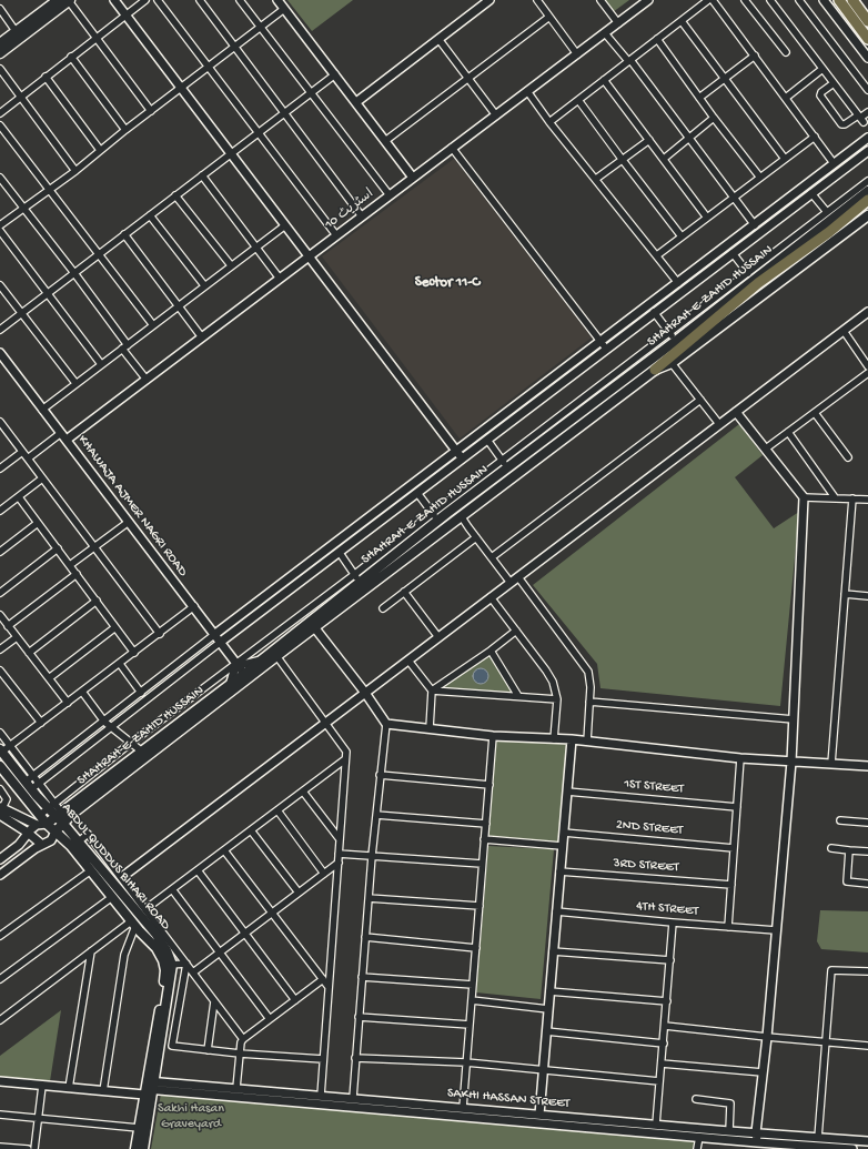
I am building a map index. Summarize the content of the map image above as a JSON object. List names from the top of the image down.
{
  "streets": {
    "main road": ["SHAHRAH-E-ZAHID HUSSAIN", "ABDUL QUDDUS BIHARI ROAD"],
    "street": [
      "اسٹریٹ 10",
      "KHAWAJA AJMER NAGRI ROAD",
      "1ST STREET",
      "2ND STREET",
      "3RD STREET",
      "4TH STREET",
      "SAKHI HASSAN STREET"
    ]
  },
  "crossings": [
    ["اسٹریٹ 10", "KHAWAJA AJMER NAGRI ROAD"],
    ["SHAHRAH-E-ZAHID HUSSAIN", "KHAWAJA AJMER NAGRI ROAD"],
    ["SHAHRAH-E-ZAHID HUSSAIN", "ABDUL QUDDUS BIHARI ROAD"]
  ],
  "districts": ["Sector 11-C"],
  "parks": ["Sakhi Hasan Graveyard"]
}
